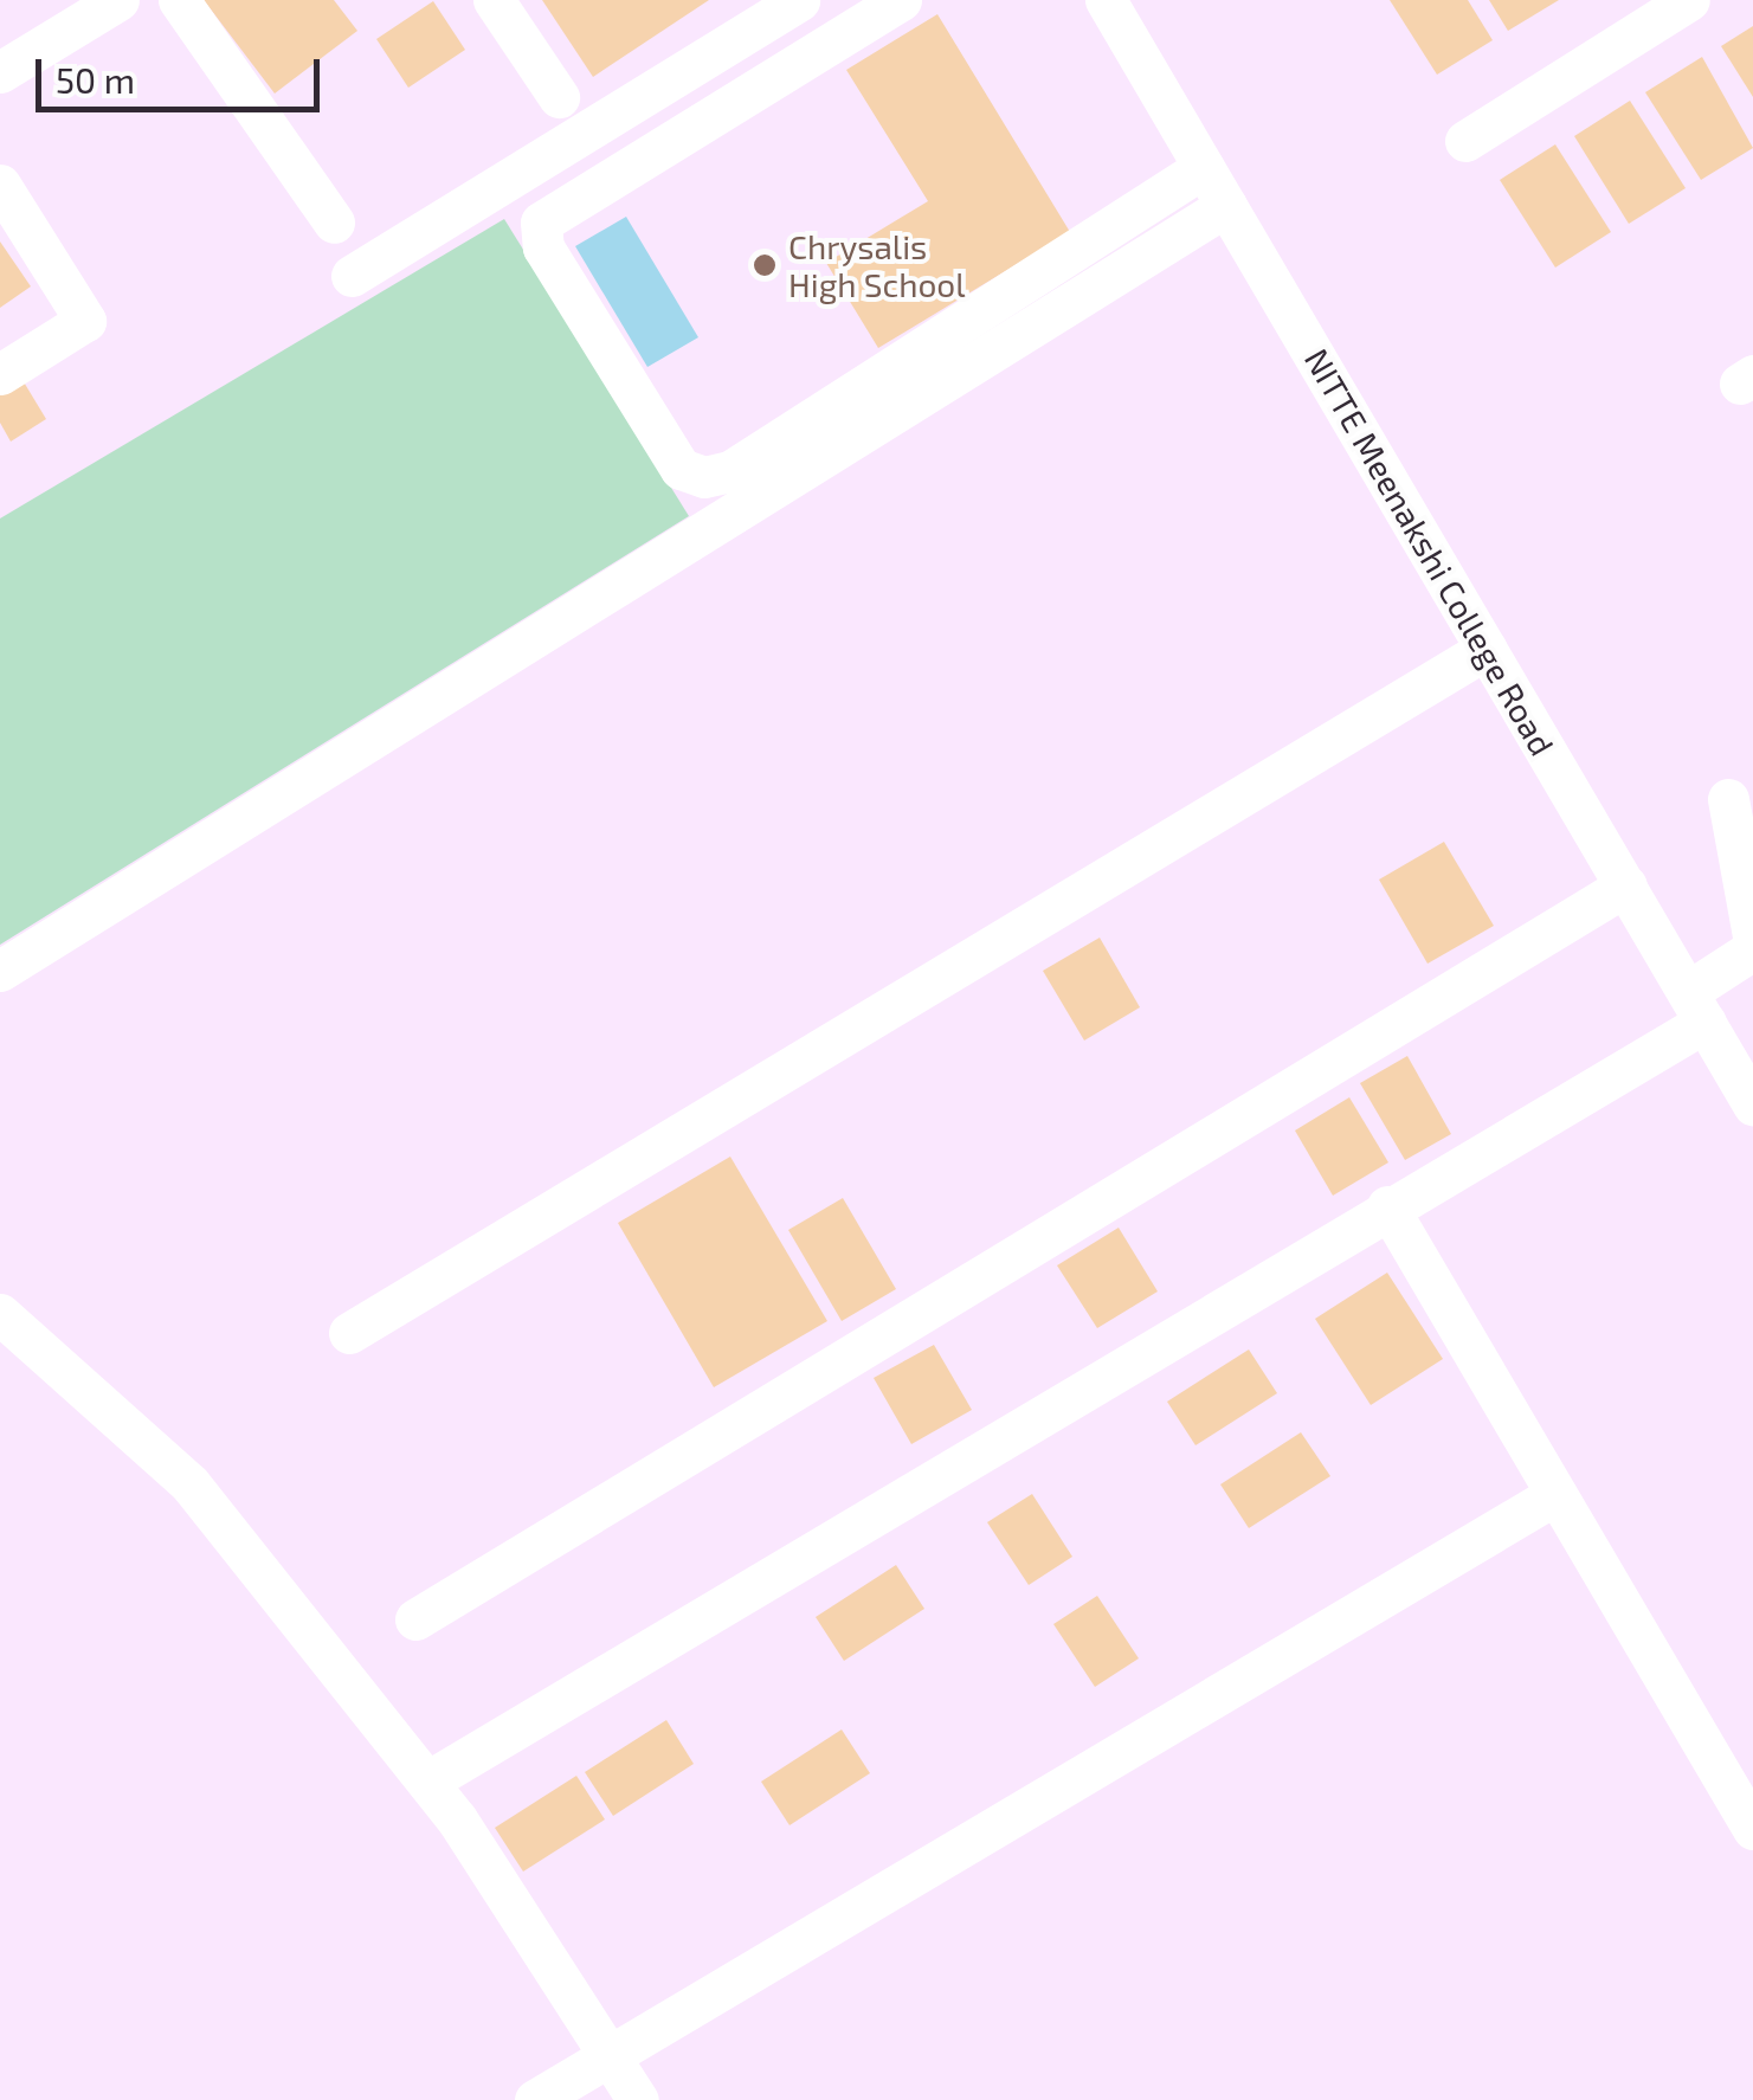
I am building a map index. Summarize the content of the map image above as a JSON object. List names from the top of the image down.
{
  "streets": {
    "street": ["NITTE Meenakshi College Road"]
  },
  "places": ["Chrysalis High School"],
  "scale_bar": "50 m"
}
